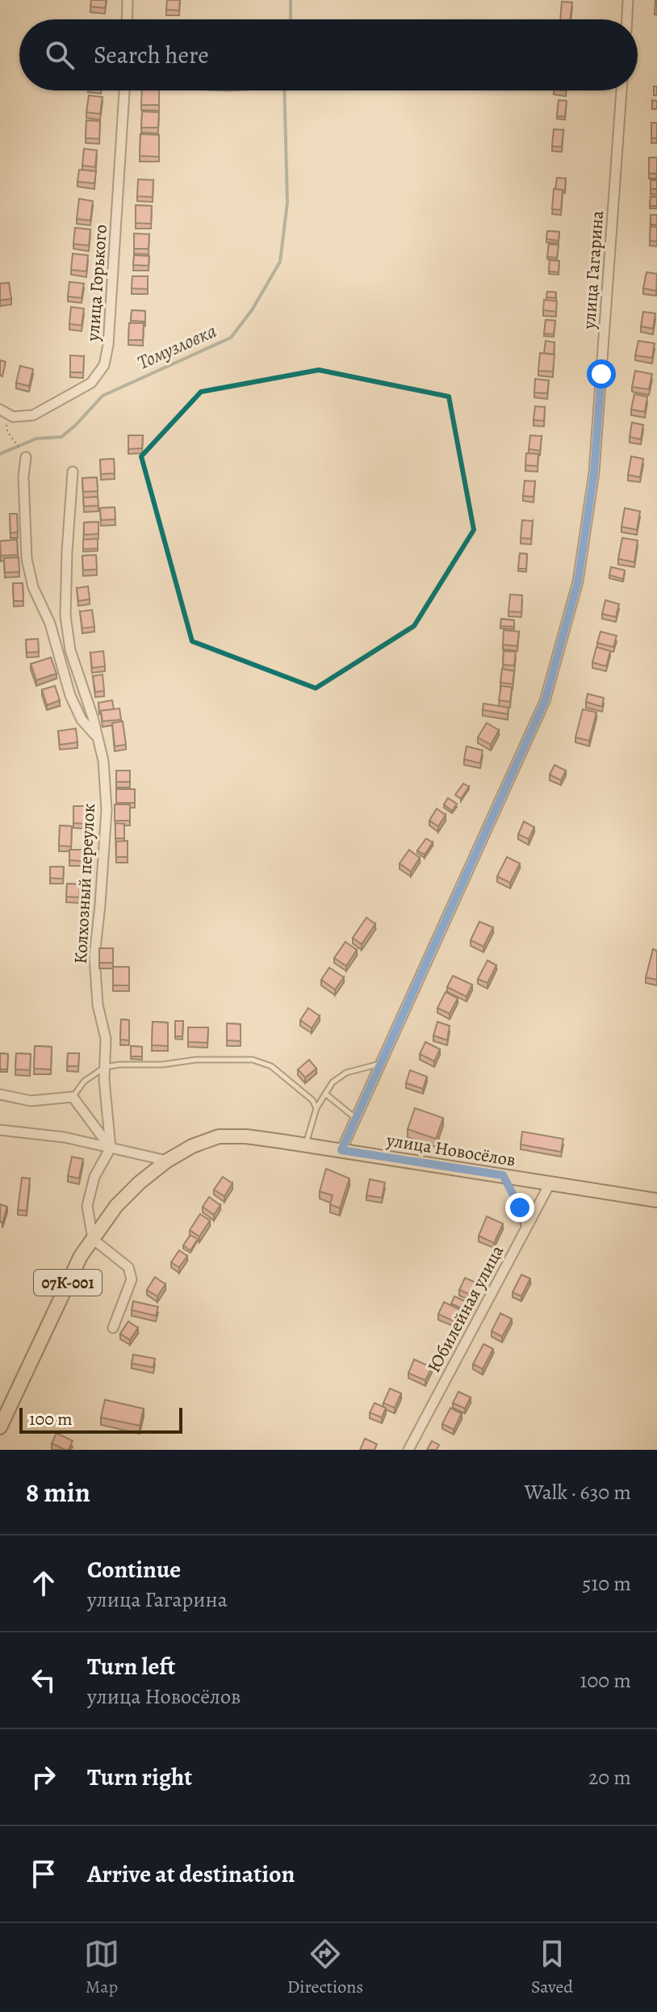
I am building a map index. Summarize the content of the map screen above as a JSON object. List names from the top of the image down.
{
  "streets": {
    "main road": ["улица Новосёлов", "07К-001"],
    "street": [
      "улица Гагарина",
      "улица Горького",
      "Колхозный переулок",
      "Юбилейная улица"
    ]
  },
  "crossings": [
    ["улица Гагарина", "улица Новосёлов"],
    ["улица Новосёлов", "07К-001"],
    ["улица Новосёлов", "Юбилейная улица"]
  ],
  "water": ["Томузловка"],
  "scale_bar": "100 m",
  "page": {
    "search": "Search here",
    "scale": "100 m",
    "heading": ["8 min", "Walk · 630 m"],
    "list": [
      ["Continue", "улица Гагарина", "510 m"],
      ["Turn left", "улица Новосёлов", "100 m"],
      ["Turn right", "20 m"],
      "Arrive at destination"
    ],
    "nav": ["Map", "Directions", "Saved"]
  }
}
